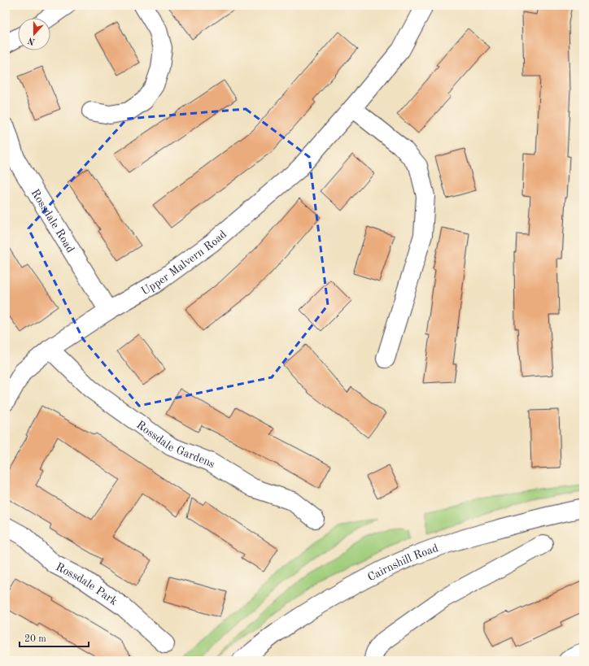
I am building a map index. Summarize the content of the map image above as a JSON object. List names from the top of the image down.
{
  "streets": {
    "street": [
      "Rossdale Road",
      "Upper Malvern Road",
      "Rossdale Gardens",
      "Cairnshill Road",
      "Rossdale Park"
    ]
  },
  "crossings": [
    ["Rossdale Road", "Upper Malvern Road"],
    ["Upper Malvern Road", "Rossdale Gardens"]
  ],
  "scale_bar": "20 m",
  "north": "bottom"
}
